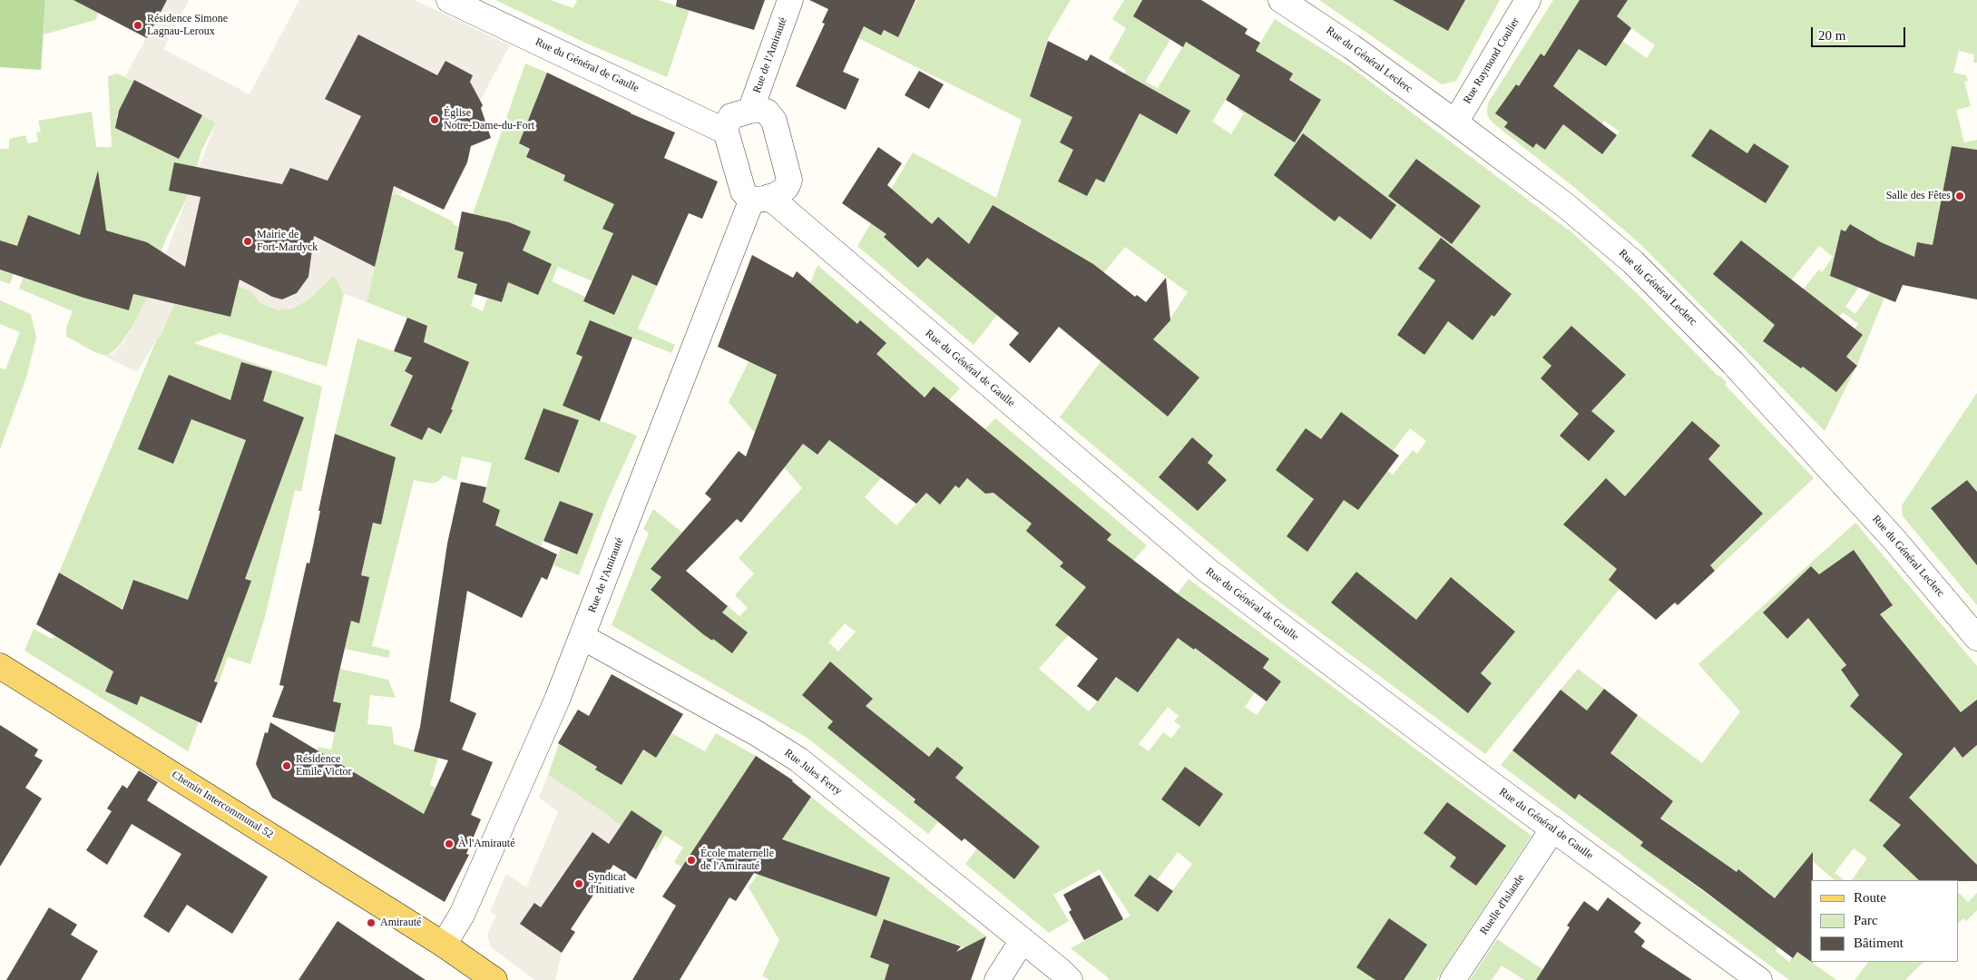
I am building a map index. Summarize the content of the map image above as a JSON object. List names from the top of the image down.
{
  "streets": {
    "main road": ["Chemin Intercommunal 52"],
    "street": [
      "Rue de l'Amirauté",
      "Rue du Général Leclerc",
      "Rue Raymond Coulier",
      "Rue du Général de Gaulle",
      "Rue Jules Ferry",
      "Ruelle d'Islande"
    ]
  },
  "crossings": [
    ["Rue de l'Amirauté", "Rue du Général de Gaulle"],
    ["Rue de l'Amirauté", "Rue Jules Ferry"],
    ["Rue de l'Amirauté", "Chemin Intercommunal 52"],
    ["Rue du Général Leclerc", "Rue Raymond Coulier"],
    ["Rue du Général de Gaulle", "Ruelle d'Islande"]
  ],
  "places": [
    "Résidence Simone Lagnau-Leroux",
    "Église Notre-Dame-du-Fort",
    "Salle des Fêtes",
    "Mairie de Fort-Mardyck",
    "Résidence Emile Victor",
    "À l'Amirauté",
    "École maternelle de l'Amirauté",
    "Syndicat d'Initiative",
    "Amirauté"
  ],
  "legend": ["Route", "Parc", "Bâtiment"],
  "scale_bar": "20 m"
}
